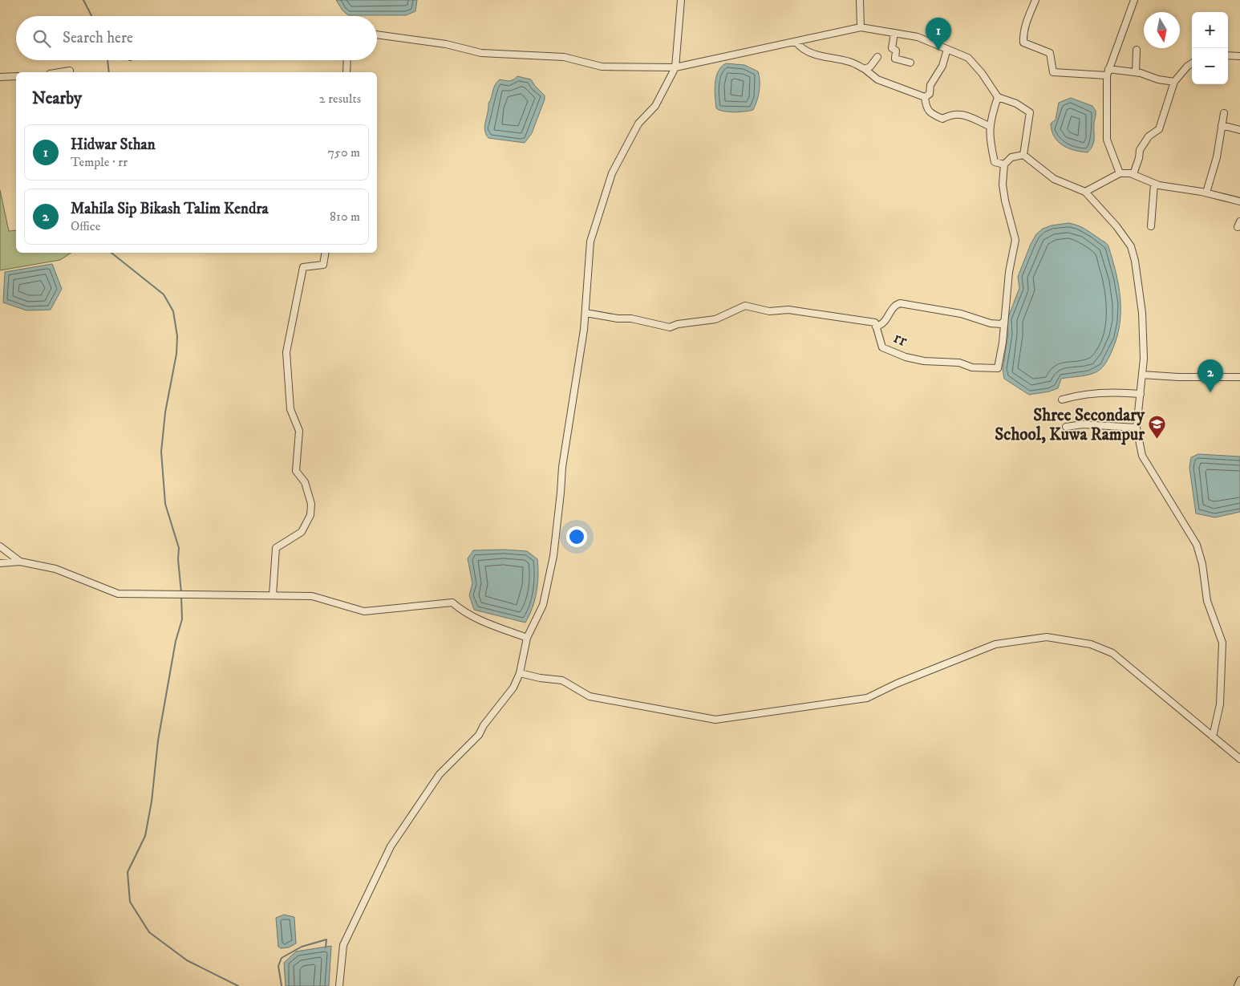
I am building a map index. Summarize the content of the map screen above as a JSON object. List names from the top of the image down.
{
  "streets": {
    "street": ["rr"]
  },
  "places": {
    "school or university": ["Shree Secondary School, Kuwa Rampur"]
  },
  "north": "bottom",
  "page": {
    "map_buttons": ["+", "−"],
    "search": "Search here",
    "pins": ["1", "2"],
    "heading": ["Nearby", "2 results"],
    "list": [
      {
        "mark": "1",
        "name": "Hidwar Sthan",
        "note": "Temple · rr",
        "value": "750 m"
      },
      {
        "mark": "2",
        "name": "Mahila Sip Bikash Talim Kendra",
        "note": "Office",
        "value": "810 m"
      }
    ]
  }
}
